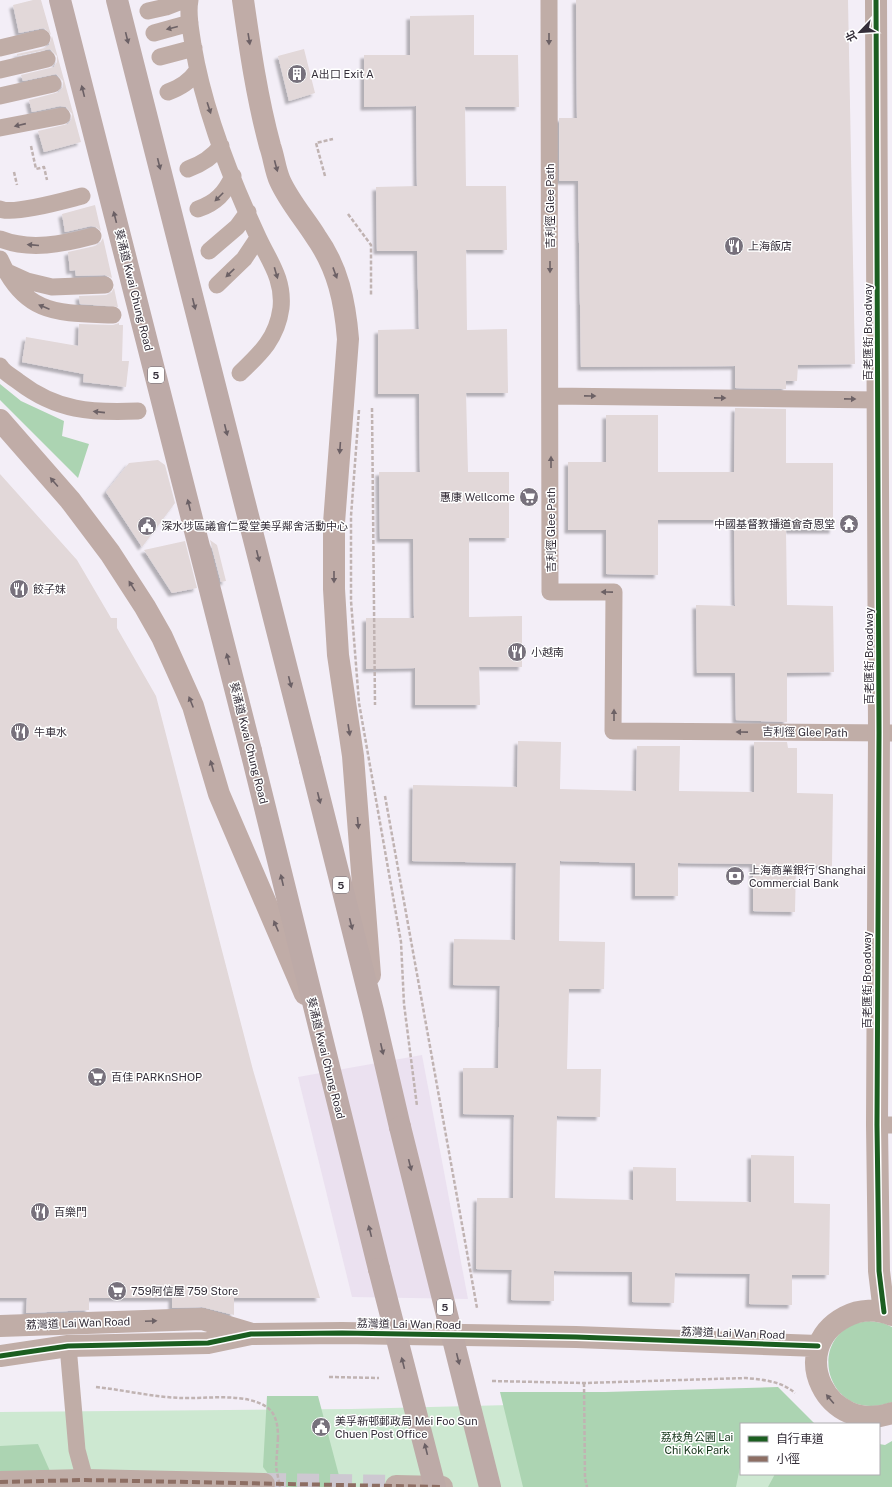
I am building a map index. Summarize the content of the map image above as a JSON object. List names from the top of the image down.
{
  "streets": {
    "highway": ["葵涌道 Kwai Chung Road", "5"],
    "street": ["百老匯街 Broadway", "荔灣道 Lai Wan Road"],
    "lane": ["吉利徑 Glee Path"]
  },
  "crossings": [
    ["吉利徑 Glee Path", "百老匯街 Broadway"]
  ],
  "parks": ["荔枝角公園 Lai Chi Kok Park"],
  "places": {
    "building": ["A出口 Exit A"],
    "restaurant": [
      "上海飯店",
      "餃子妹",
      "小越南",
      "牛車水",
      "百樂門"
    ],
    "supermarket": ["惠康 Wellcome", "百佳 PARKnSHOP", "759阿信屋 759 Store"],
    "temple": ["中國基督教播道會奇恩堂"],
    "public building": ["深水埗區議會仁愛堂美孚鄰舍活動中心", "美孚新邨郵政局 Mei Foo Sun Chuen Post Office"],
    "bank": ["上海商業銀行 Shanghai Commercial Bank"]
  },
  "legend": ["自行車道", "小徑"],
  "north": "bottom left"
}
